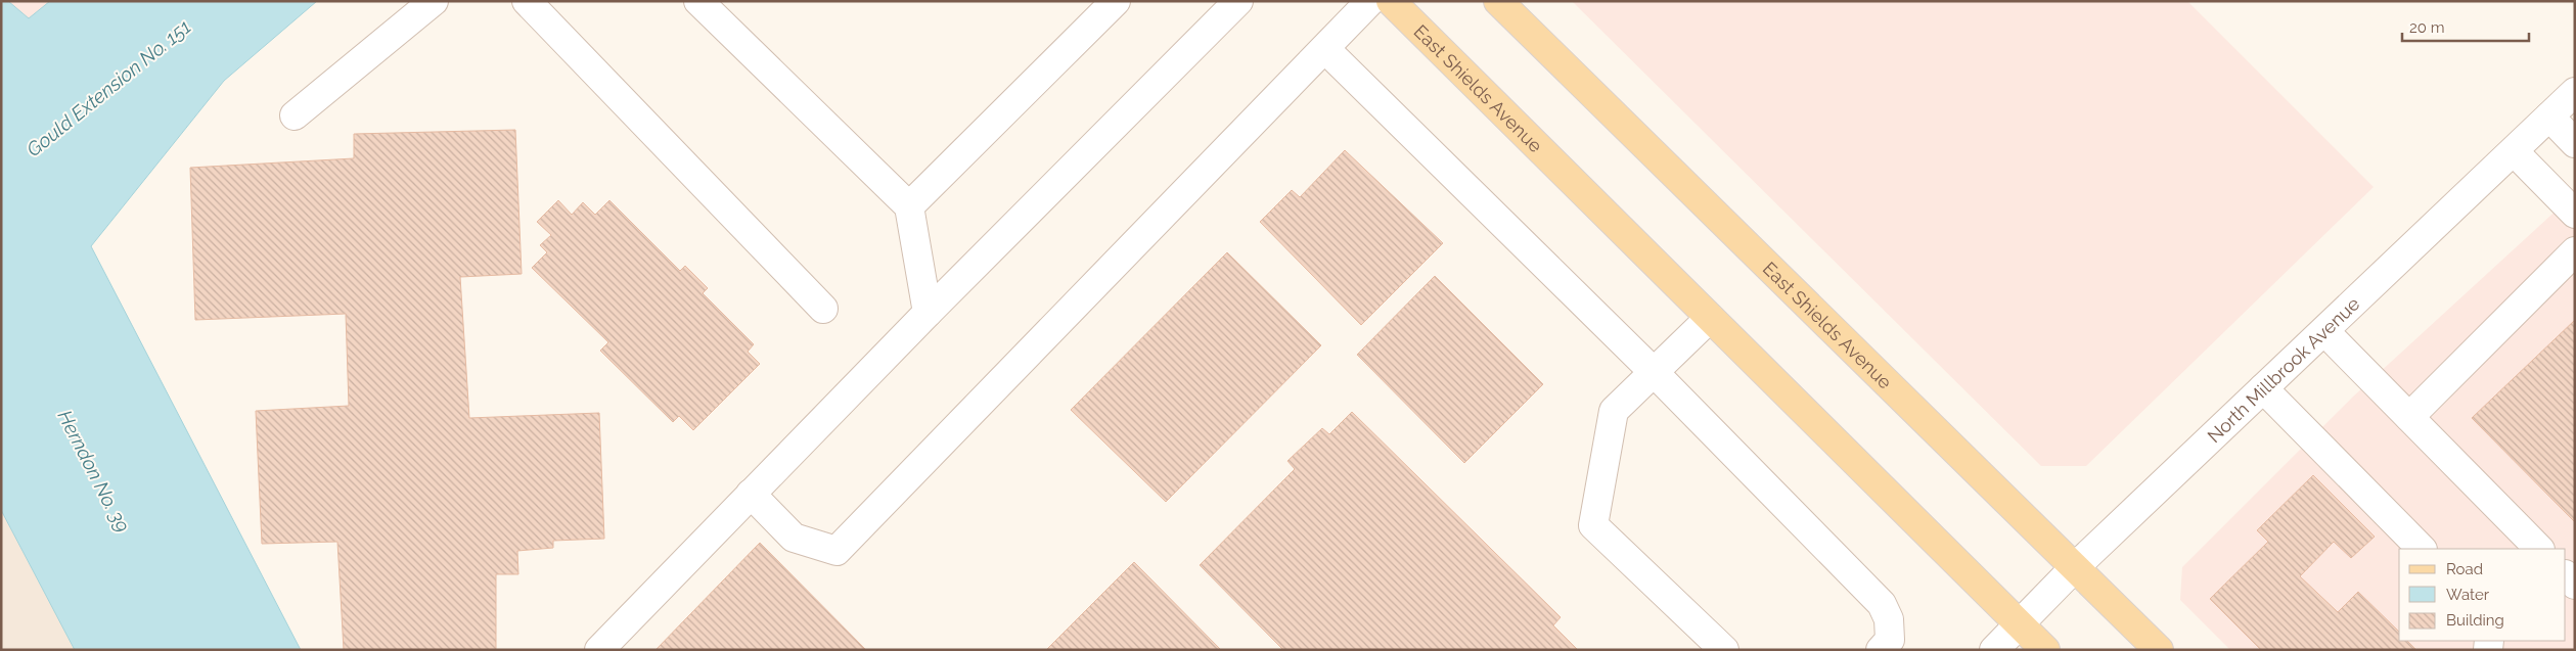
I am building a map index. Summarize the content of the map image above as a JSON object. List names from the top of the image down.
{
  "streets": {
    "main road": ["East Shields Avenue"],
    "street": ["North Millbrook Avenue"]
  },
  "crossings": [
    ["East Shields Avenue", "North Millbrook Avenue"]
  ],
  "water": ["Gould Extension No. 151", "Herndon No. 39"],
  "legend": ["Road", "Water", "Building"],
  "scale_bar": "20 m"
}
